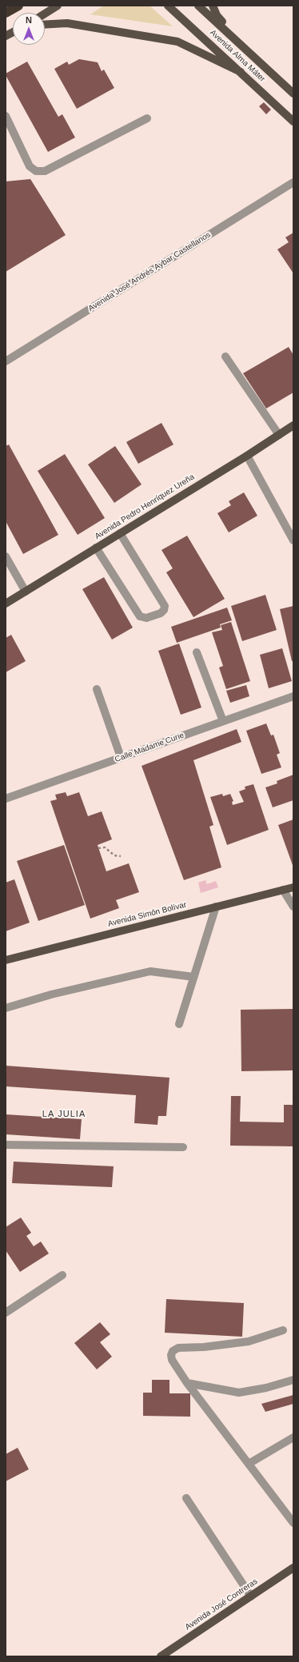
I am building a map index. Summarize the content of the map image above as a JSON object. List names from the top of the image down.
{
  "streets": {
    "main road": [
      "Avenida Alma Máter",
      "Avenida Pedro Henríquez Ureña",
      "Avenida Simón Bolívar",
      "Avenida José Contreras"
    ],
    "street": ["Avenida José Andrés Aybar Castellanos", "Calle Madame Curie"]
  },
  "districts": ["LA JULIA"],
  "north": "top"
}
